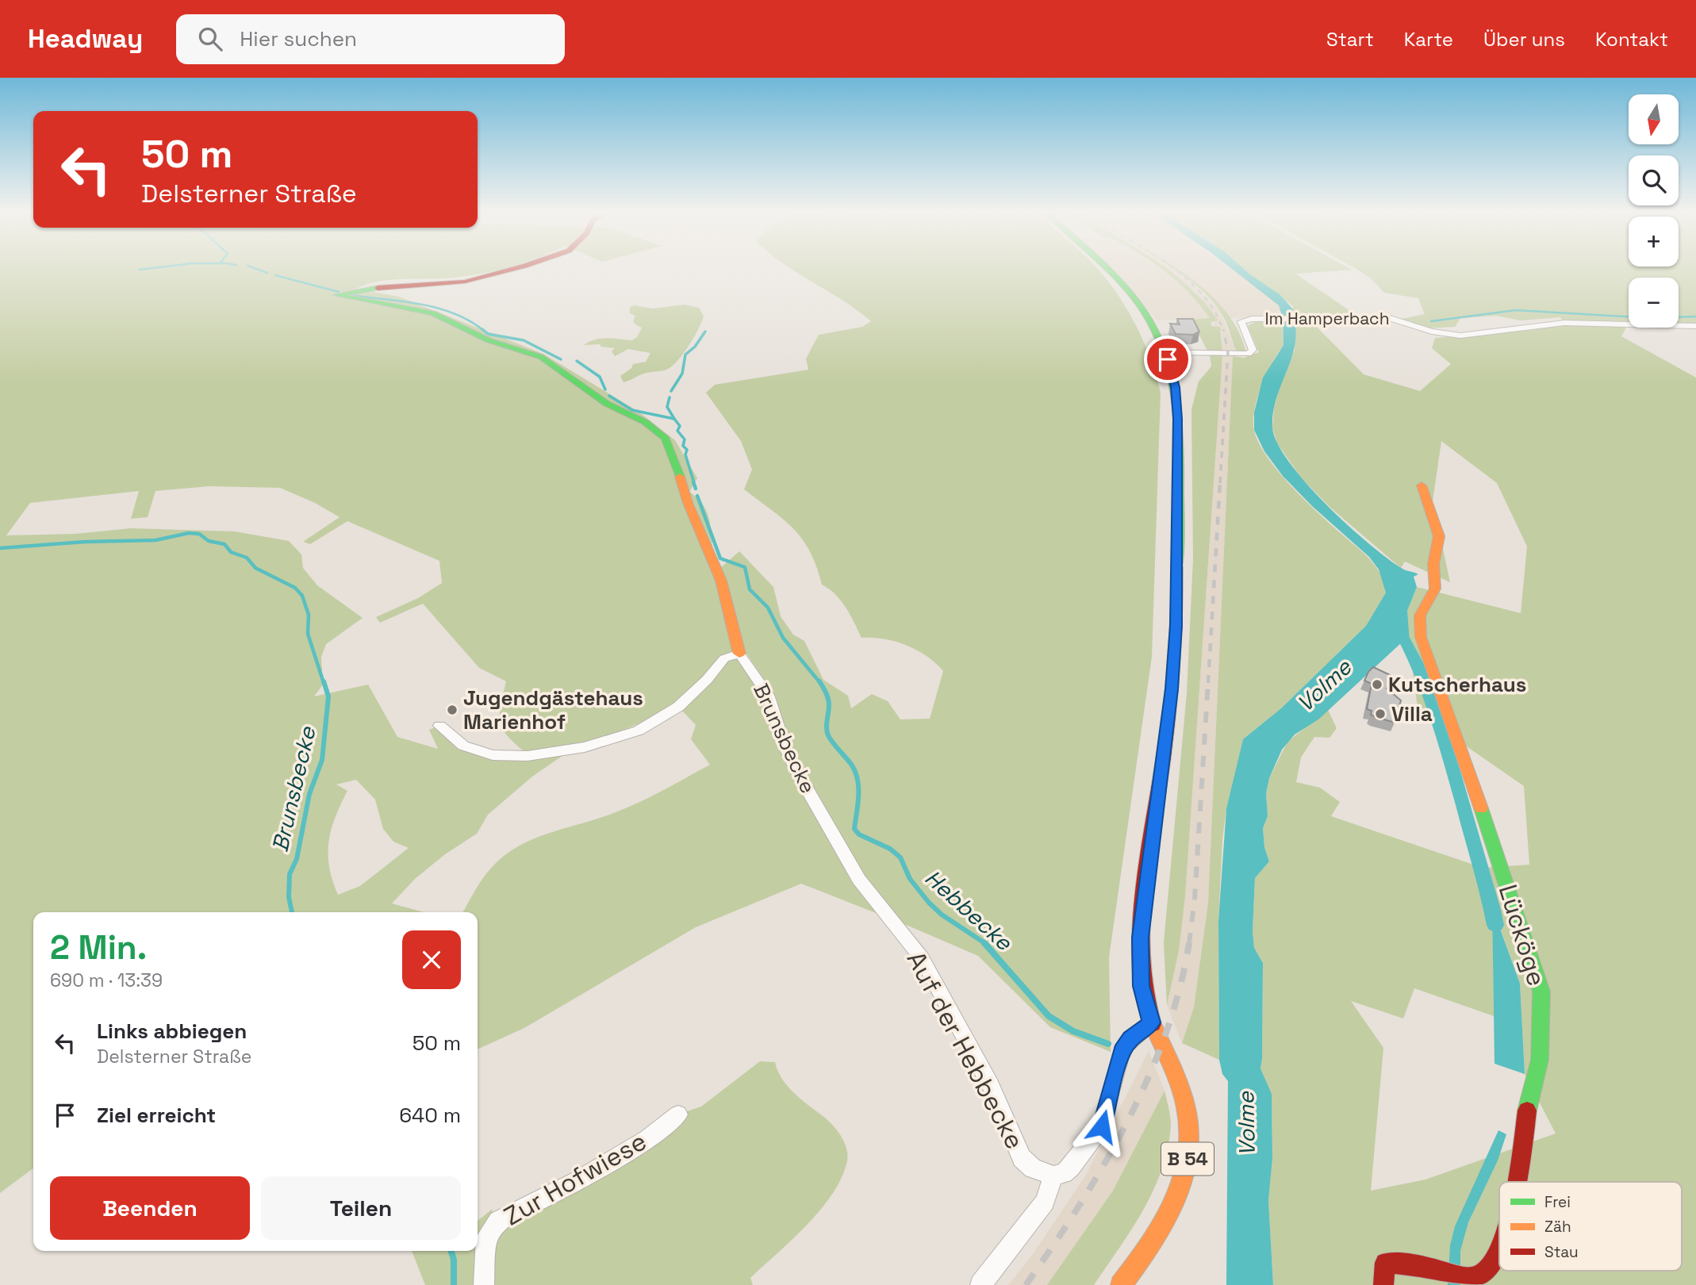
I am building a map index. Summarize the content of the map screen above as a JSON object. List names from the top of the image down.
{
  "streets": {
    "street": [
      "Im Hamperbach",
      "Brunsbecke",
      "Lücköge",
      "Auf der Hebbecke",
      "B 54",
      "Zur Hofwiese"
    ]
  },
  "crossings": [
    ["Im Hamperbach", "B 54"],
    ["Brunsbecke", "Auf der Hebbecke"]
  ],
  "water": ["Volme", "Brunsbecke", "Hebbecke"],
  "places": ["Kutscherhaus", "Jugendgästehaus Marienhof", "Villa"],
  "legend": ["Frei", "Zäh", "Stau"],
  "north": "bottom",
  "page": {
    "header": "Headway",
    "search": "Hier suchen",
    "nav": [
      "Start",
      "Karte",
      "Über uns",
      "Kontakt"
    ],
    "map_buttons": ["+", "−"],
    "turn": ["50 m", "Delsterner Straße"],
    "heading": ["2 Min.", "690 m · 13:39"],
    "list": [
      {
        "name": "Links abbiegen",
        "note": "Delsterner Straße",
        "value": "50 m"
      },
      {
        "name": "Ziel erreicht",
        "value": "640 m"
      }
    ],
    "buttons": ["Beenden", "Teilen"]
  }
}
